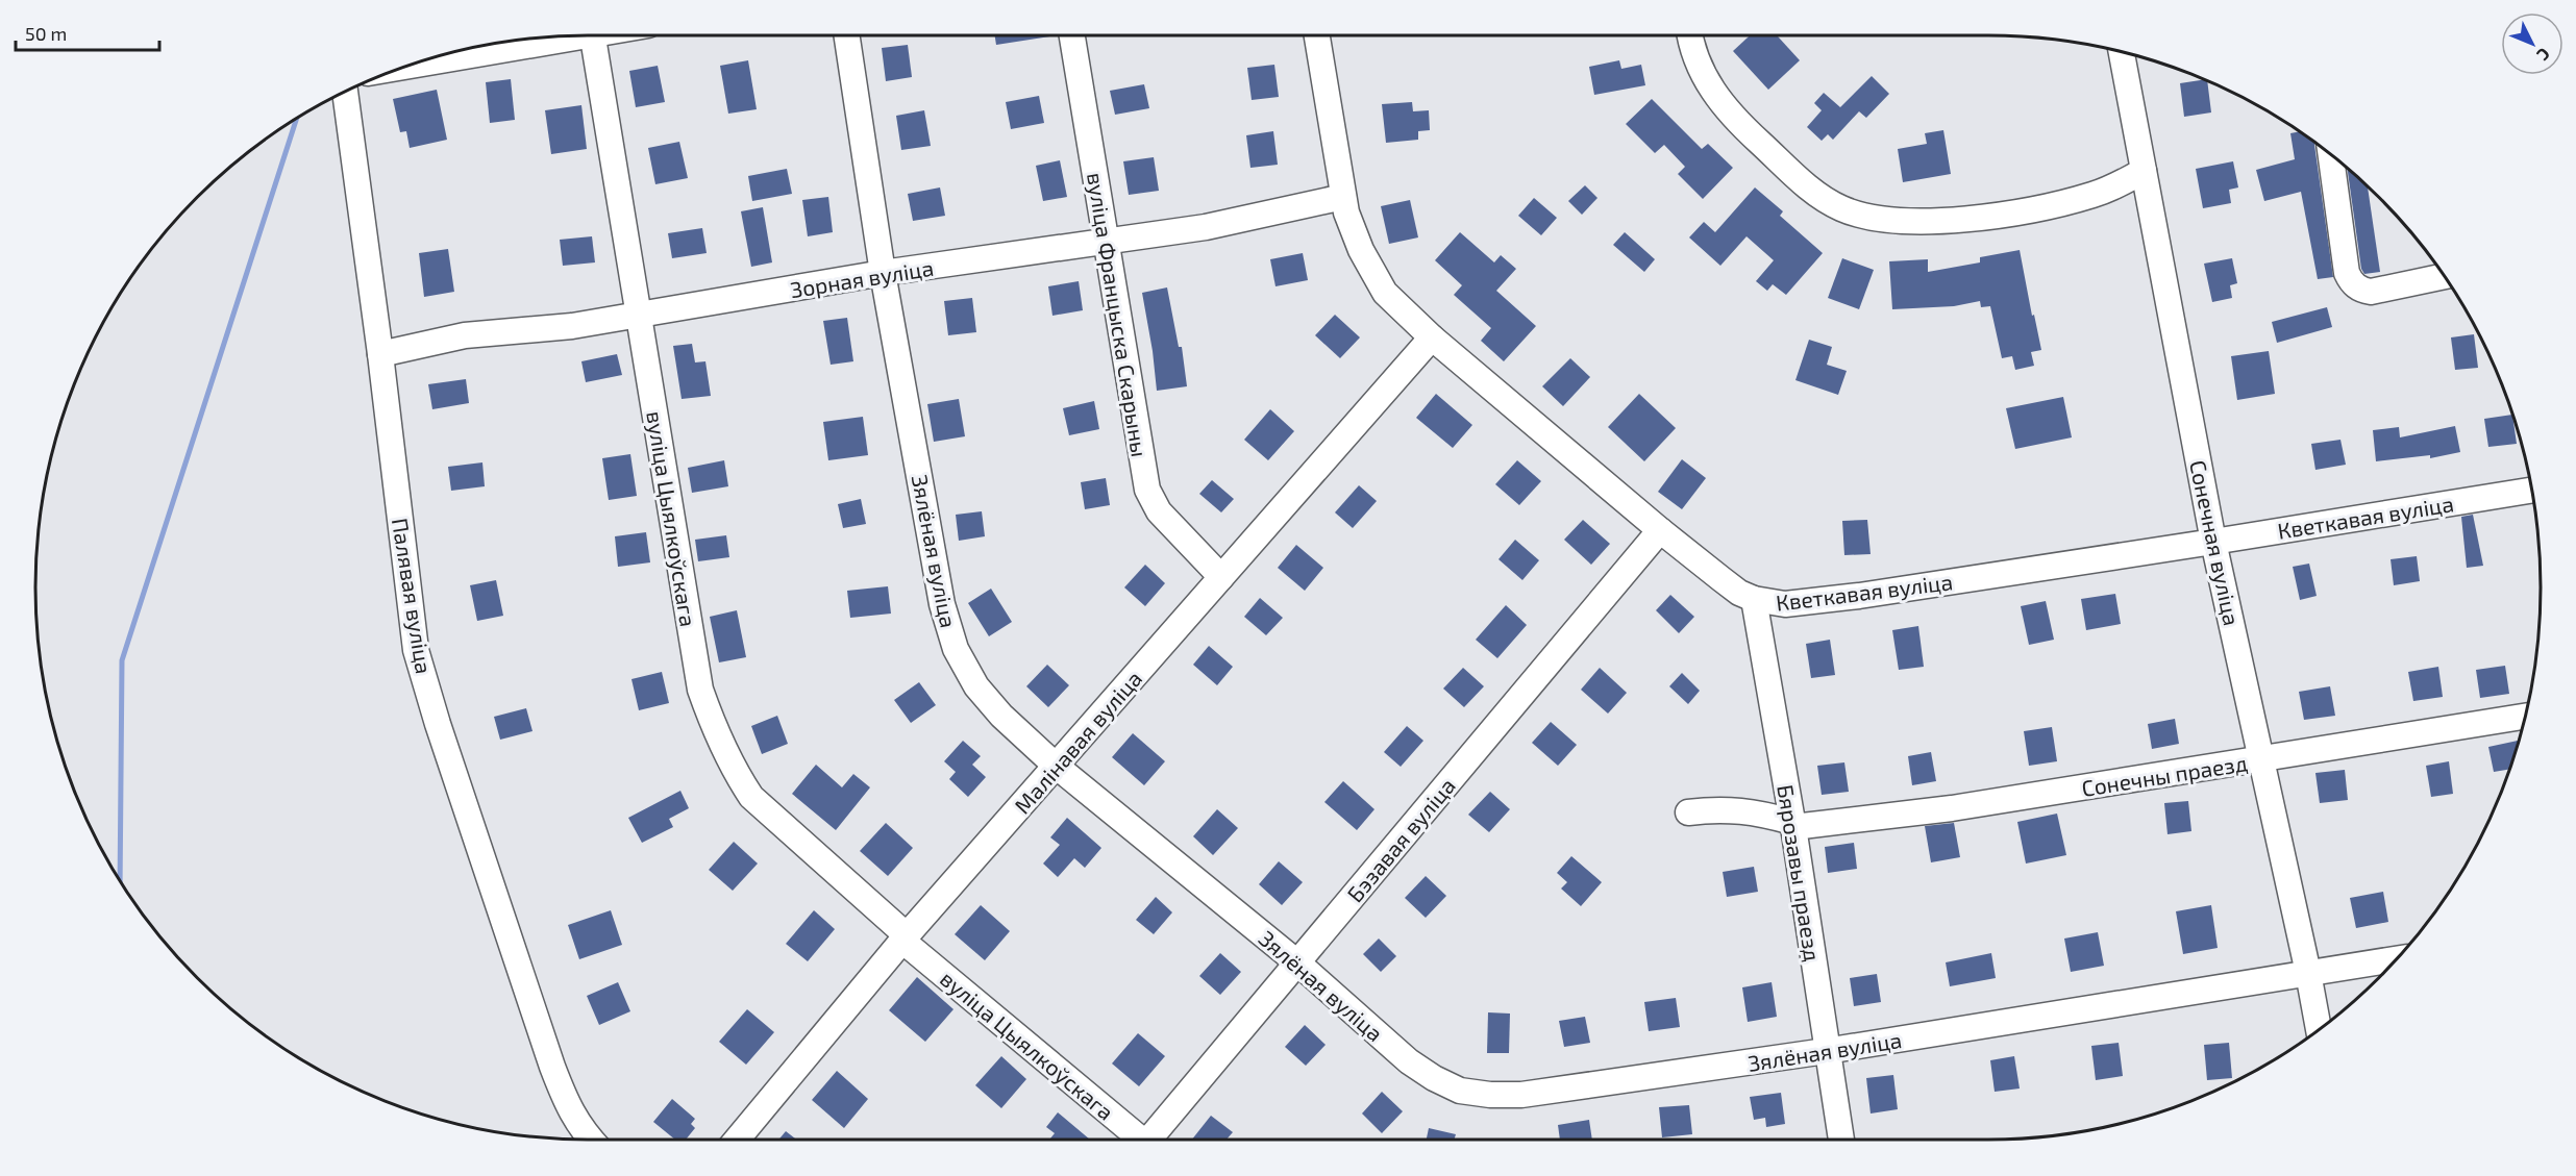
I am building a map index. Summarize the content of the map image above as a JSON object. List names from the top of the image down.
{
  "streets": {
    "street": [
      "Зорная вуліца",
      "вуліца Францыска Скарыны",
      "Кветкавая вуліца",
      "вуліца Цыялкоўскага",
      "Сонечная вуліца",
      "Зялёная вуліца",
      "Палявая вуліца",
      "Малінавая вуліца",
      "Сонечны праезд",
      "Бэзавая вуліца",
      "Бярозавы праезд"
    ]
  },
  "crossings": [
    ["Зорная вуліца", "вуліца Францыска Скарыны"],
    ["Зорная вуліца", "Кветкавая вуліца"],
    ["Зорная вуліца", "вуліца Цыялкоўскага"],
    ["Зорная вуліца", "Зялёная вуліца"],
    ["Зорная вуліца", "Палявая вуліца"],
    ["вуліца Францыска Скарыны", "Малінавая вуліца"],
    ["Кветкавая вуліца", "Сонечная вуліца"],
    ["Кветкавая вуліца", "Малінавая вуліца"],
    ["Кветкавая вуліца", "Бэзавая вуліца"],
    ["Кветкавая вуліца", "Бярозавы праезд"],
    ["вуліца Цыялкоўскага", "Малінавая вуліца"],
    ["Сонечная вуліца", "Зялёная вуліца"],
    ["Сонечная вуліца", "Сонечны праезд"],
    ["Зялёная вуліца", "Малінавая вуліца"],
    ["Зялёная вуліца", "Бэзавая вуліца"],
    ["Зялёная вуліца", "Бярозавы праезд"],
    ["Сонечны праезд", "Бярозавы праезд"]
  ],
  "scale_bar": "50 m",
  "north": "bottom right"
}
